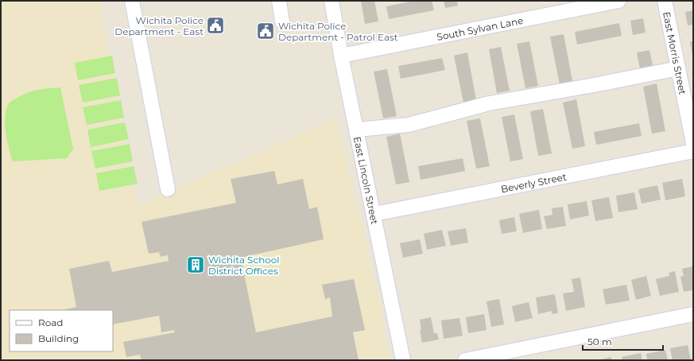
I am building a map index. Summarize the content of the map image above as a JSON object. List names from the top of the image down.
{
  "streets": {
    "street": [
      "South Sylvan Lane",
      "East Morris Street",
      "East Lincoln Street",
      "Beverly Street"
    ]
  },
  "crossings": [
    ["South Sylvan Lane", "East Lincoln Street"],
    ["East Lincoln Street", "Beverly Street"]
  ],
  "places": {
    "public building": ["Wichita Police Department - East", "Wichita Police Department - Patrol East"],
    "building": ["Wichita School District Offices"]
  },
  "legend": ["Road", "Building"],
  "scale_bar": "50 m"
}
